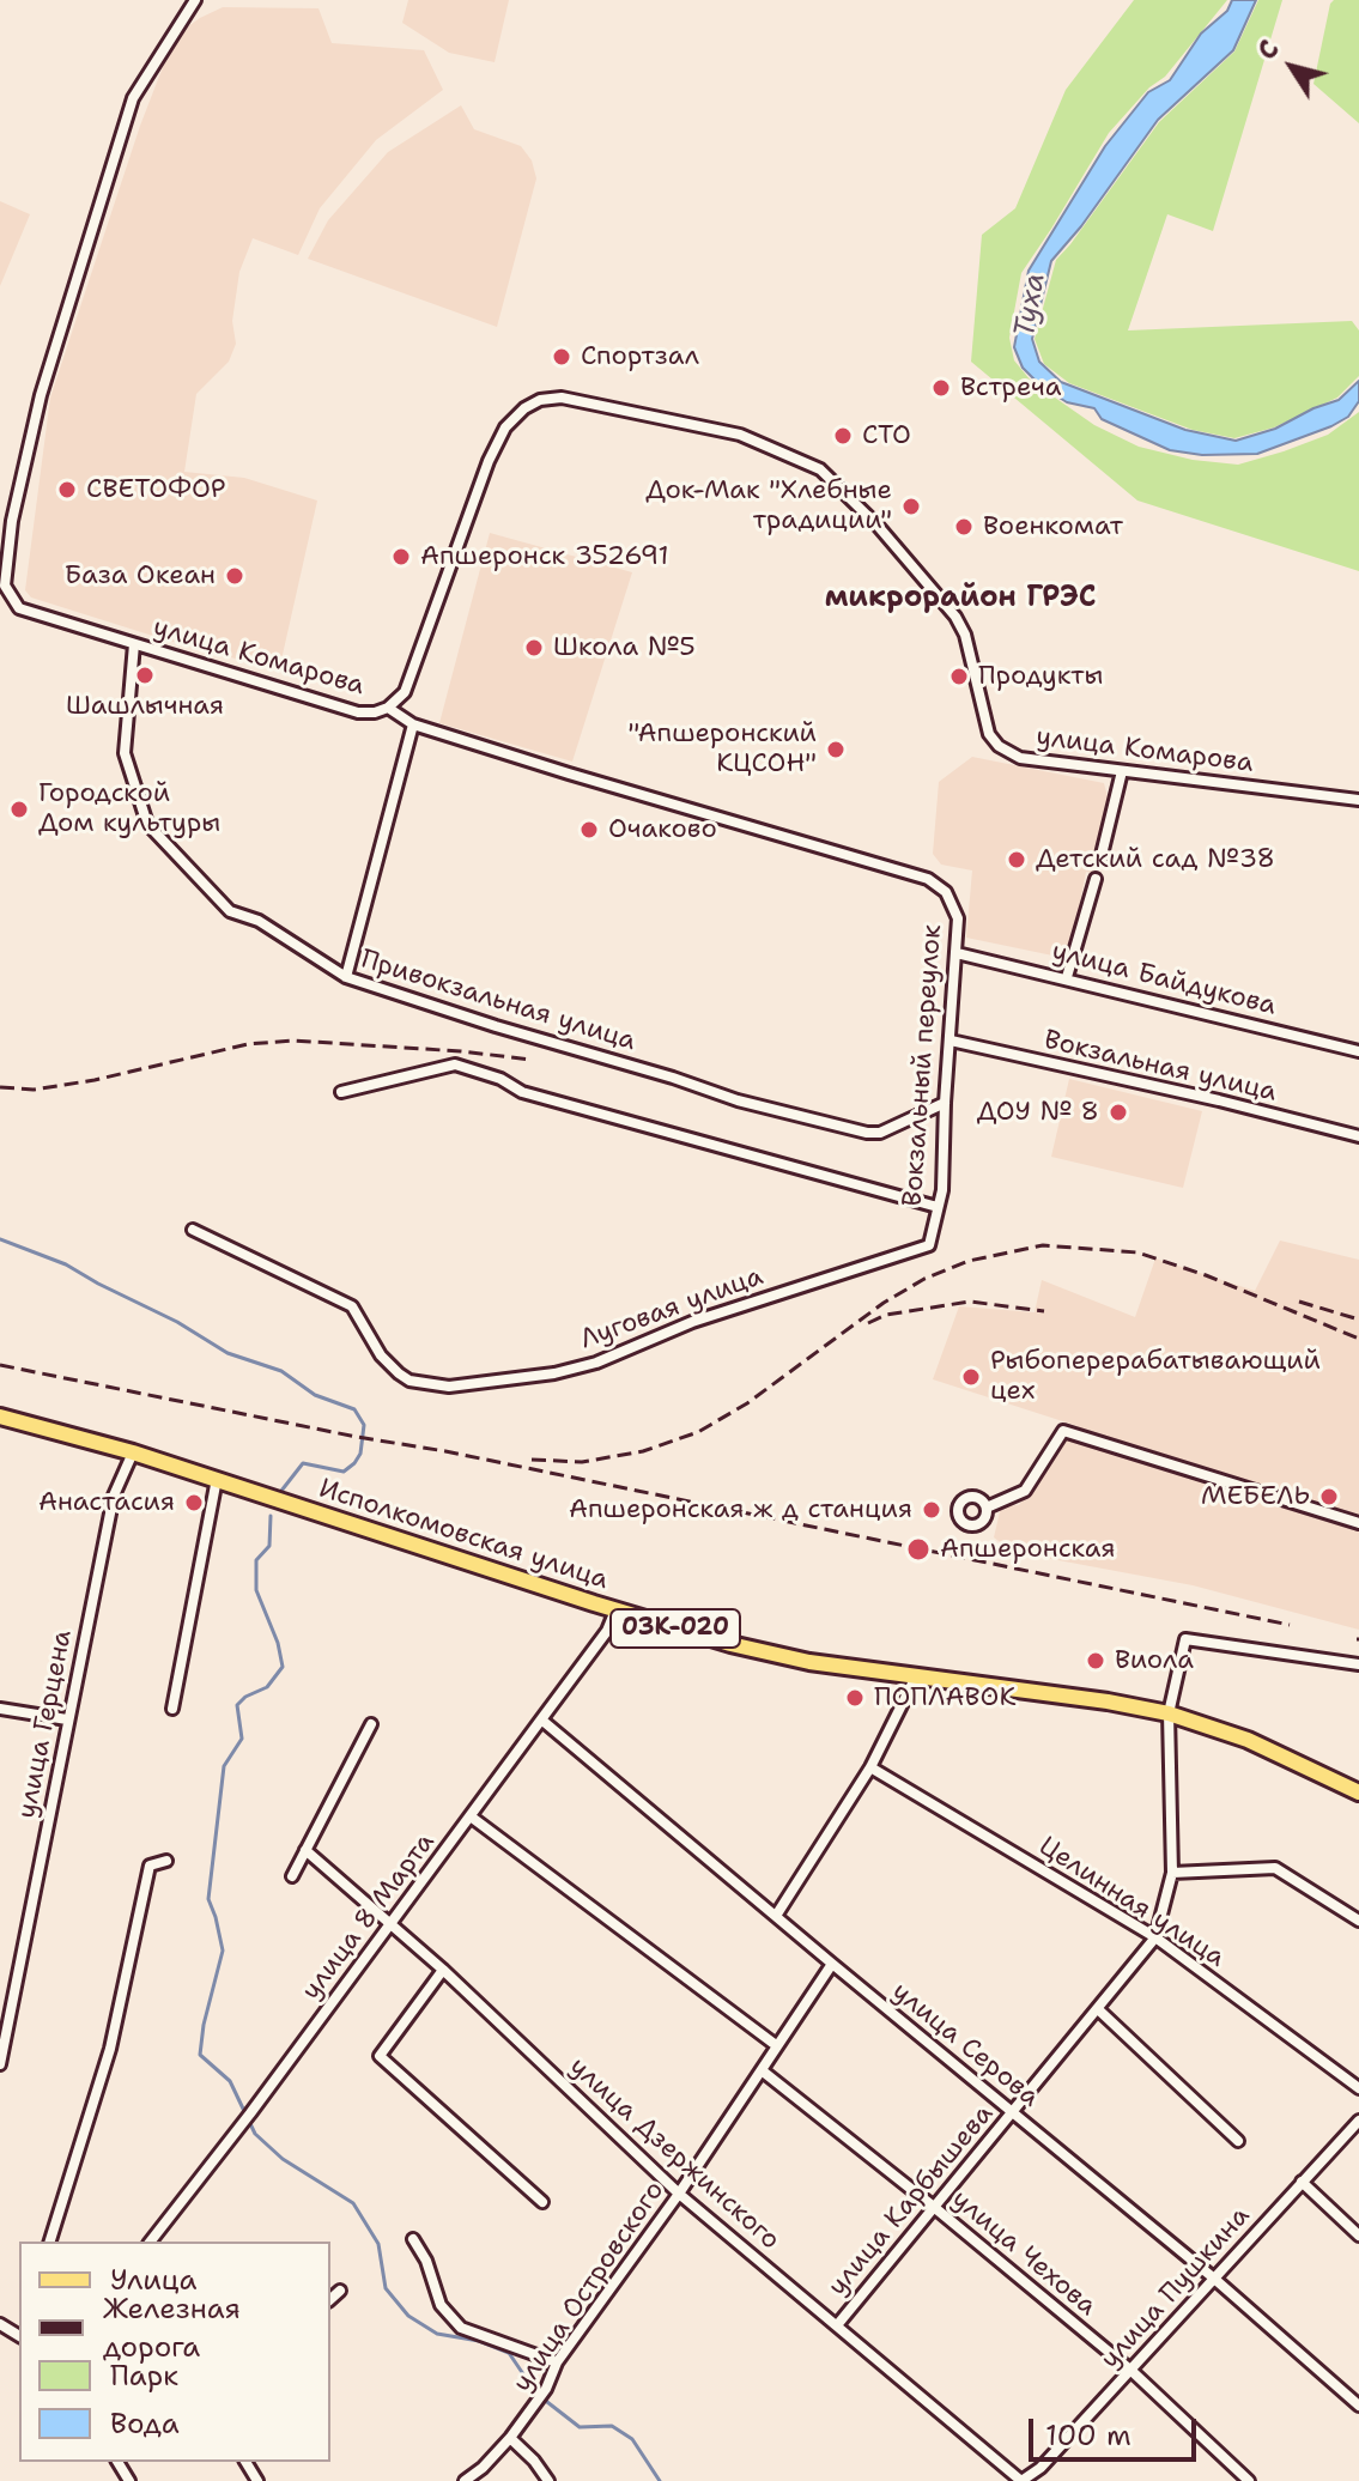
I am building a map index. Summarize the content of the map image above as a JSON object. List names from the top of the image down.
{
  "streets": {
    "main road": ["Исполкомовская улица", "03К-020"],
    "street": [
      "улица Комарова",
      "улица Байдукова",
      "Привокзальная улица",
      "Вокзальный переулок",
      "Вокзальная улица",
      "Луговая улица",
      "улица Герцена",
      "Целинная улица",
      "улица 8 Марта",
      "улица Серова",
      "улица Дзержинского",
      "улица Карбышева",
      "улица Чехова",
      "улица Островского",
      "улица Пушкина"
    ]
  },
  "crossings": [
    ["улица Комарова", "Привокзальная улица"],
    ["улица Комарова", "Вокзальный переулок"],
    ["улица Байдукова", "Вокзальный переулок"],
    ["Привокзальная улица", "Вокзальный переулок"],
    ["Вокзальный переулок", "Вокзальная улица"],
    ["Вокзальный переулок", "Луговая улица"],
    ["Исполкомовская улица", "улица Герцена"],
    ["Исполкомовская улица", "улица 8 Марта"],
    ["Исполкомовская улица", "улица Карбышева"],
    ["Целинная улица", "улица Карбышева"],
    ["улица 8 Марта", "улица Серова"],
    ["улица 8 Марта", "улица Дзержинского"],
    ["улица Серова", "улица Карбышева"],
    ["улица Серова", "улица Островского"],
    ["улица Серова", "улица Пушкина"],
    ["улица Дзержинского", "улица Карбышева"],
    ["улица Дзержинского", "улица Островского"],
    ["улица Дзержинского", "улица Пушкина"],
    ["улица Карбышева", "улица Чехова"],
    ["улица Чехова", "улица Островского"],
    ["улица Чехова", "улица Пушкина"]
  ],
  "districts": ["микрорайон ГРЭС"],
  "water": ["Туха"],
  "places": [
    "Спортзал",
    "Встреча",
    "СТО",
    "СВЕТОФОР",
    "Док-Мак \"Хлебные традиции\"",
    "Военкомат",
    "Апшеронск 352691",
    "База Океан",
    "Школа №5",
    "Шашлычная",
    "Продукты",
    "\"Апшеронский КЦСОН\"",
    "Городской Дом культуры",
    "Очаково",
    "Детский сад №38",
    "ДОУ № 8",
    "Рыбоперерабатывающий цех",
    "МЕБЕЛЬ",
    "Анастасия",
    "Апшеронская ж д станция",
    "Апшеронская",
    "Виола",
    "ПОПЛАВОК"
  ],
  "legend": [
    "Улица",
    "Железная дорога",
    "Парк",
    "Вода"
  ],
  "scale_bar": "100 m",
  "north": "top left"
}
